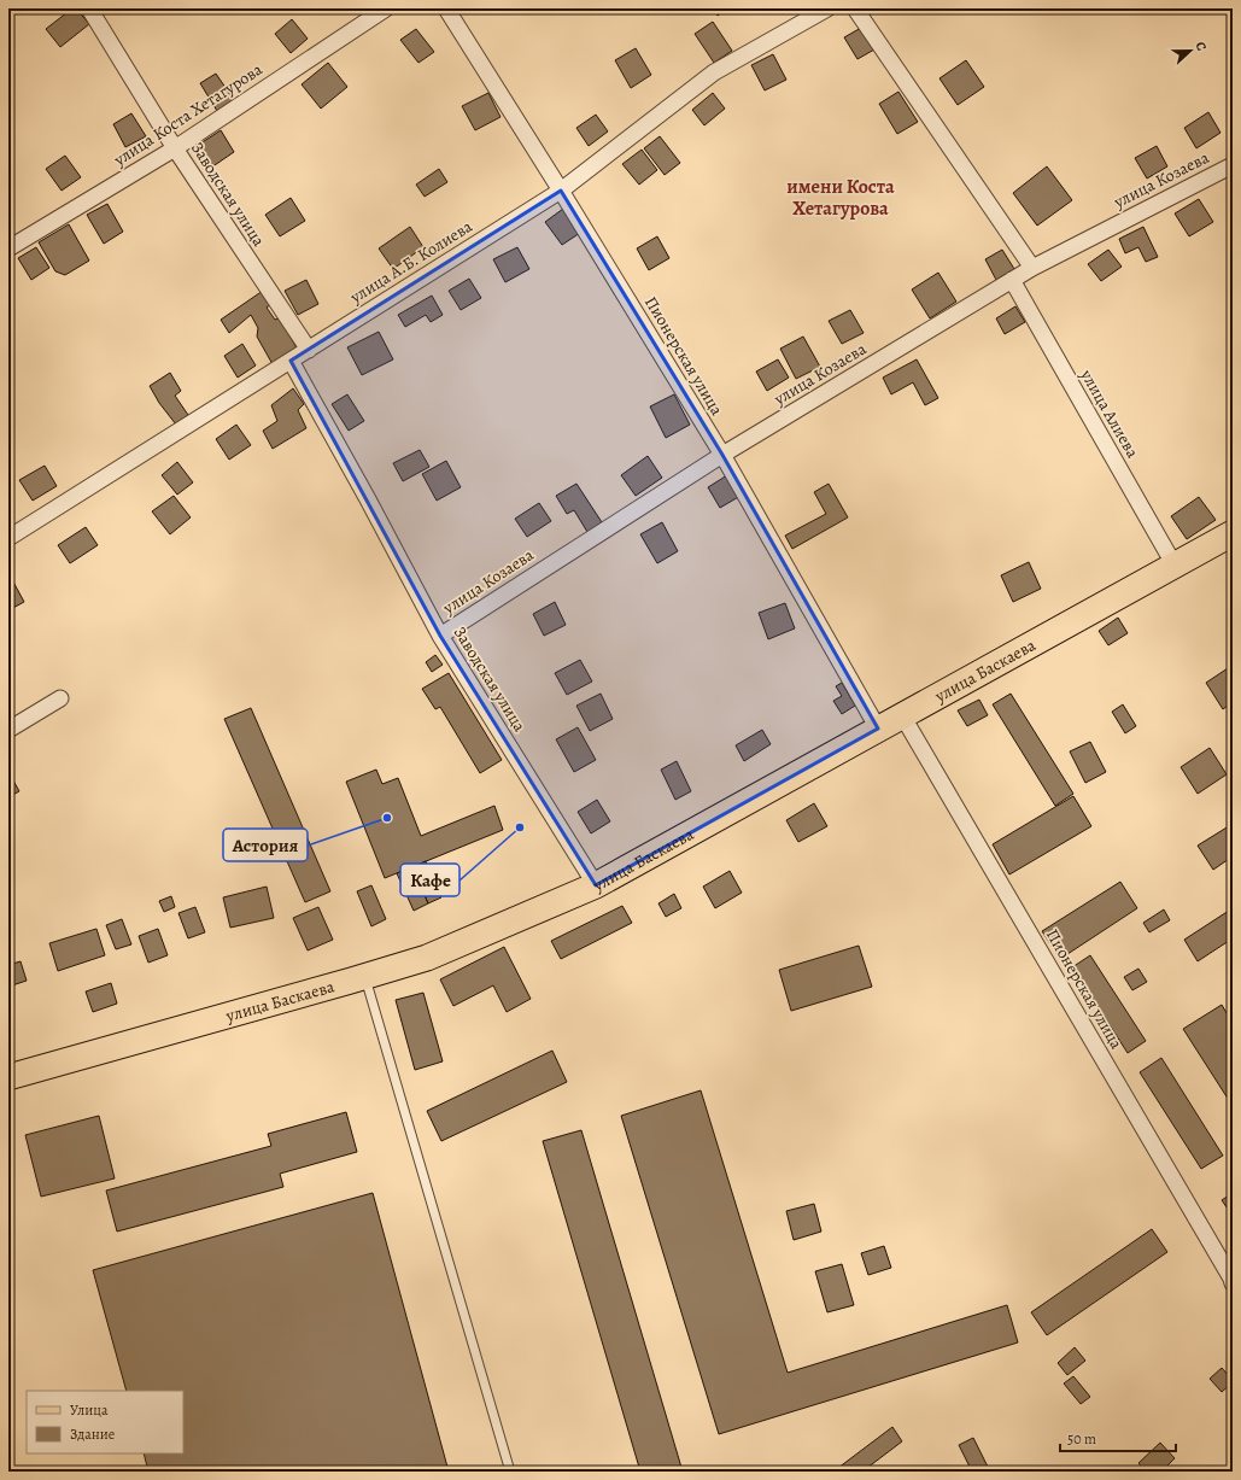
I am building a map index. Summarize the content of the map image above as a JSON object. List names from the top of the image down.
{
  "streets": {
    "main road": ["улица Баскаева"],
    "street": [
      "улица Коста Хетагурова",
      "улица Козаева",
      "Заводская улица",
      "улица А.Б. Колиева",
      "Пионерская улица",
      "улица Алиева"
    ]
  },
  "crossings": [
    ["улица Коста Хетагурова", "Заводская улица"],
    ["улица Козаева", "Заводская улица"],
    ["улица Козаева", "Пионерская улица"],
    ["улица Козаева", "улица Алиева"],
    ["Заводская улица", "улица А.Б. Колиева"],
    ["Заводская улица", "улица Баскаева"],
    ["улица А.Б. Колиева", "Пионерская улица"],
    ["Пионерская улица", "улица Баскаева"],
    ["улица Алиева", "улица Баскаева"]
  ],
  "districts": ["имени Коста Хетагурова"],
  "places": ["Астория", "Кафе"],
  "legend": ["Улица", "Здание"],
  "scale_bar": "50 m",
  "north": "right"
}
